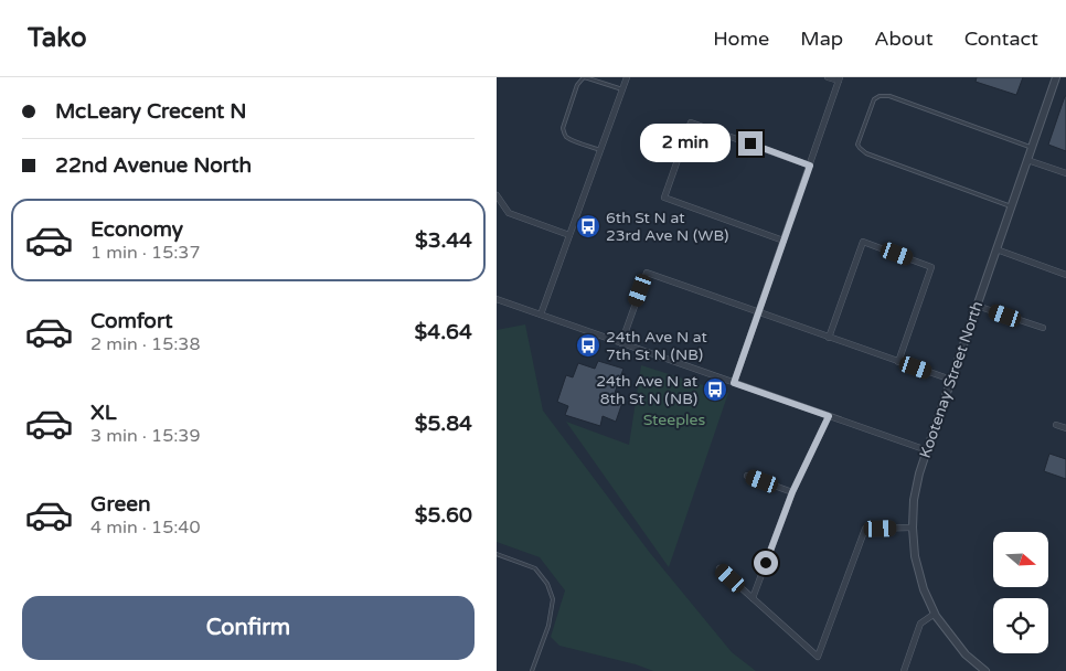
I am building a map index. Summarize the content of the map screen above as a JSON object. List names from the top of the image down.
{
  "streets": {
    "street": ["Kootenay Street North"]
  },
  "parks": ["Steeples"],
  "places": {
    "bus stop": ["6th St N at 23rd Ave N (WB)", "24th Ave N at 7th St N (NB)", "24th Ave N at 8th St N (NB)"]
  },
  "north": "right",
  "page": {
    "header": "Tako",
    "nav": [
      "Home",
      "Map",
      "About",
      "Contact"
    ],
    "banner": ["McLeary Crecent N", "22nd Avenue North"],
    "bubble": "2 min",
    "list": [
      {
        "name": "Economy",
        "note": "1 min · 15:37",
        "value": "$3.44"
      },
      {
        "name": "Comfort",
        "note": "2 min · 15:38",
        "value": "$4.64"
      },
      {
        "name": "XL",
        "note": "3 min · 15:39",
        "value": "$5.84"
      },
      {
        "name": "Green",
        "note": "4 min · 15:40",
        "value": "$5.60"
      }
    ],
    "buttons": "Confirm"
  }
}
